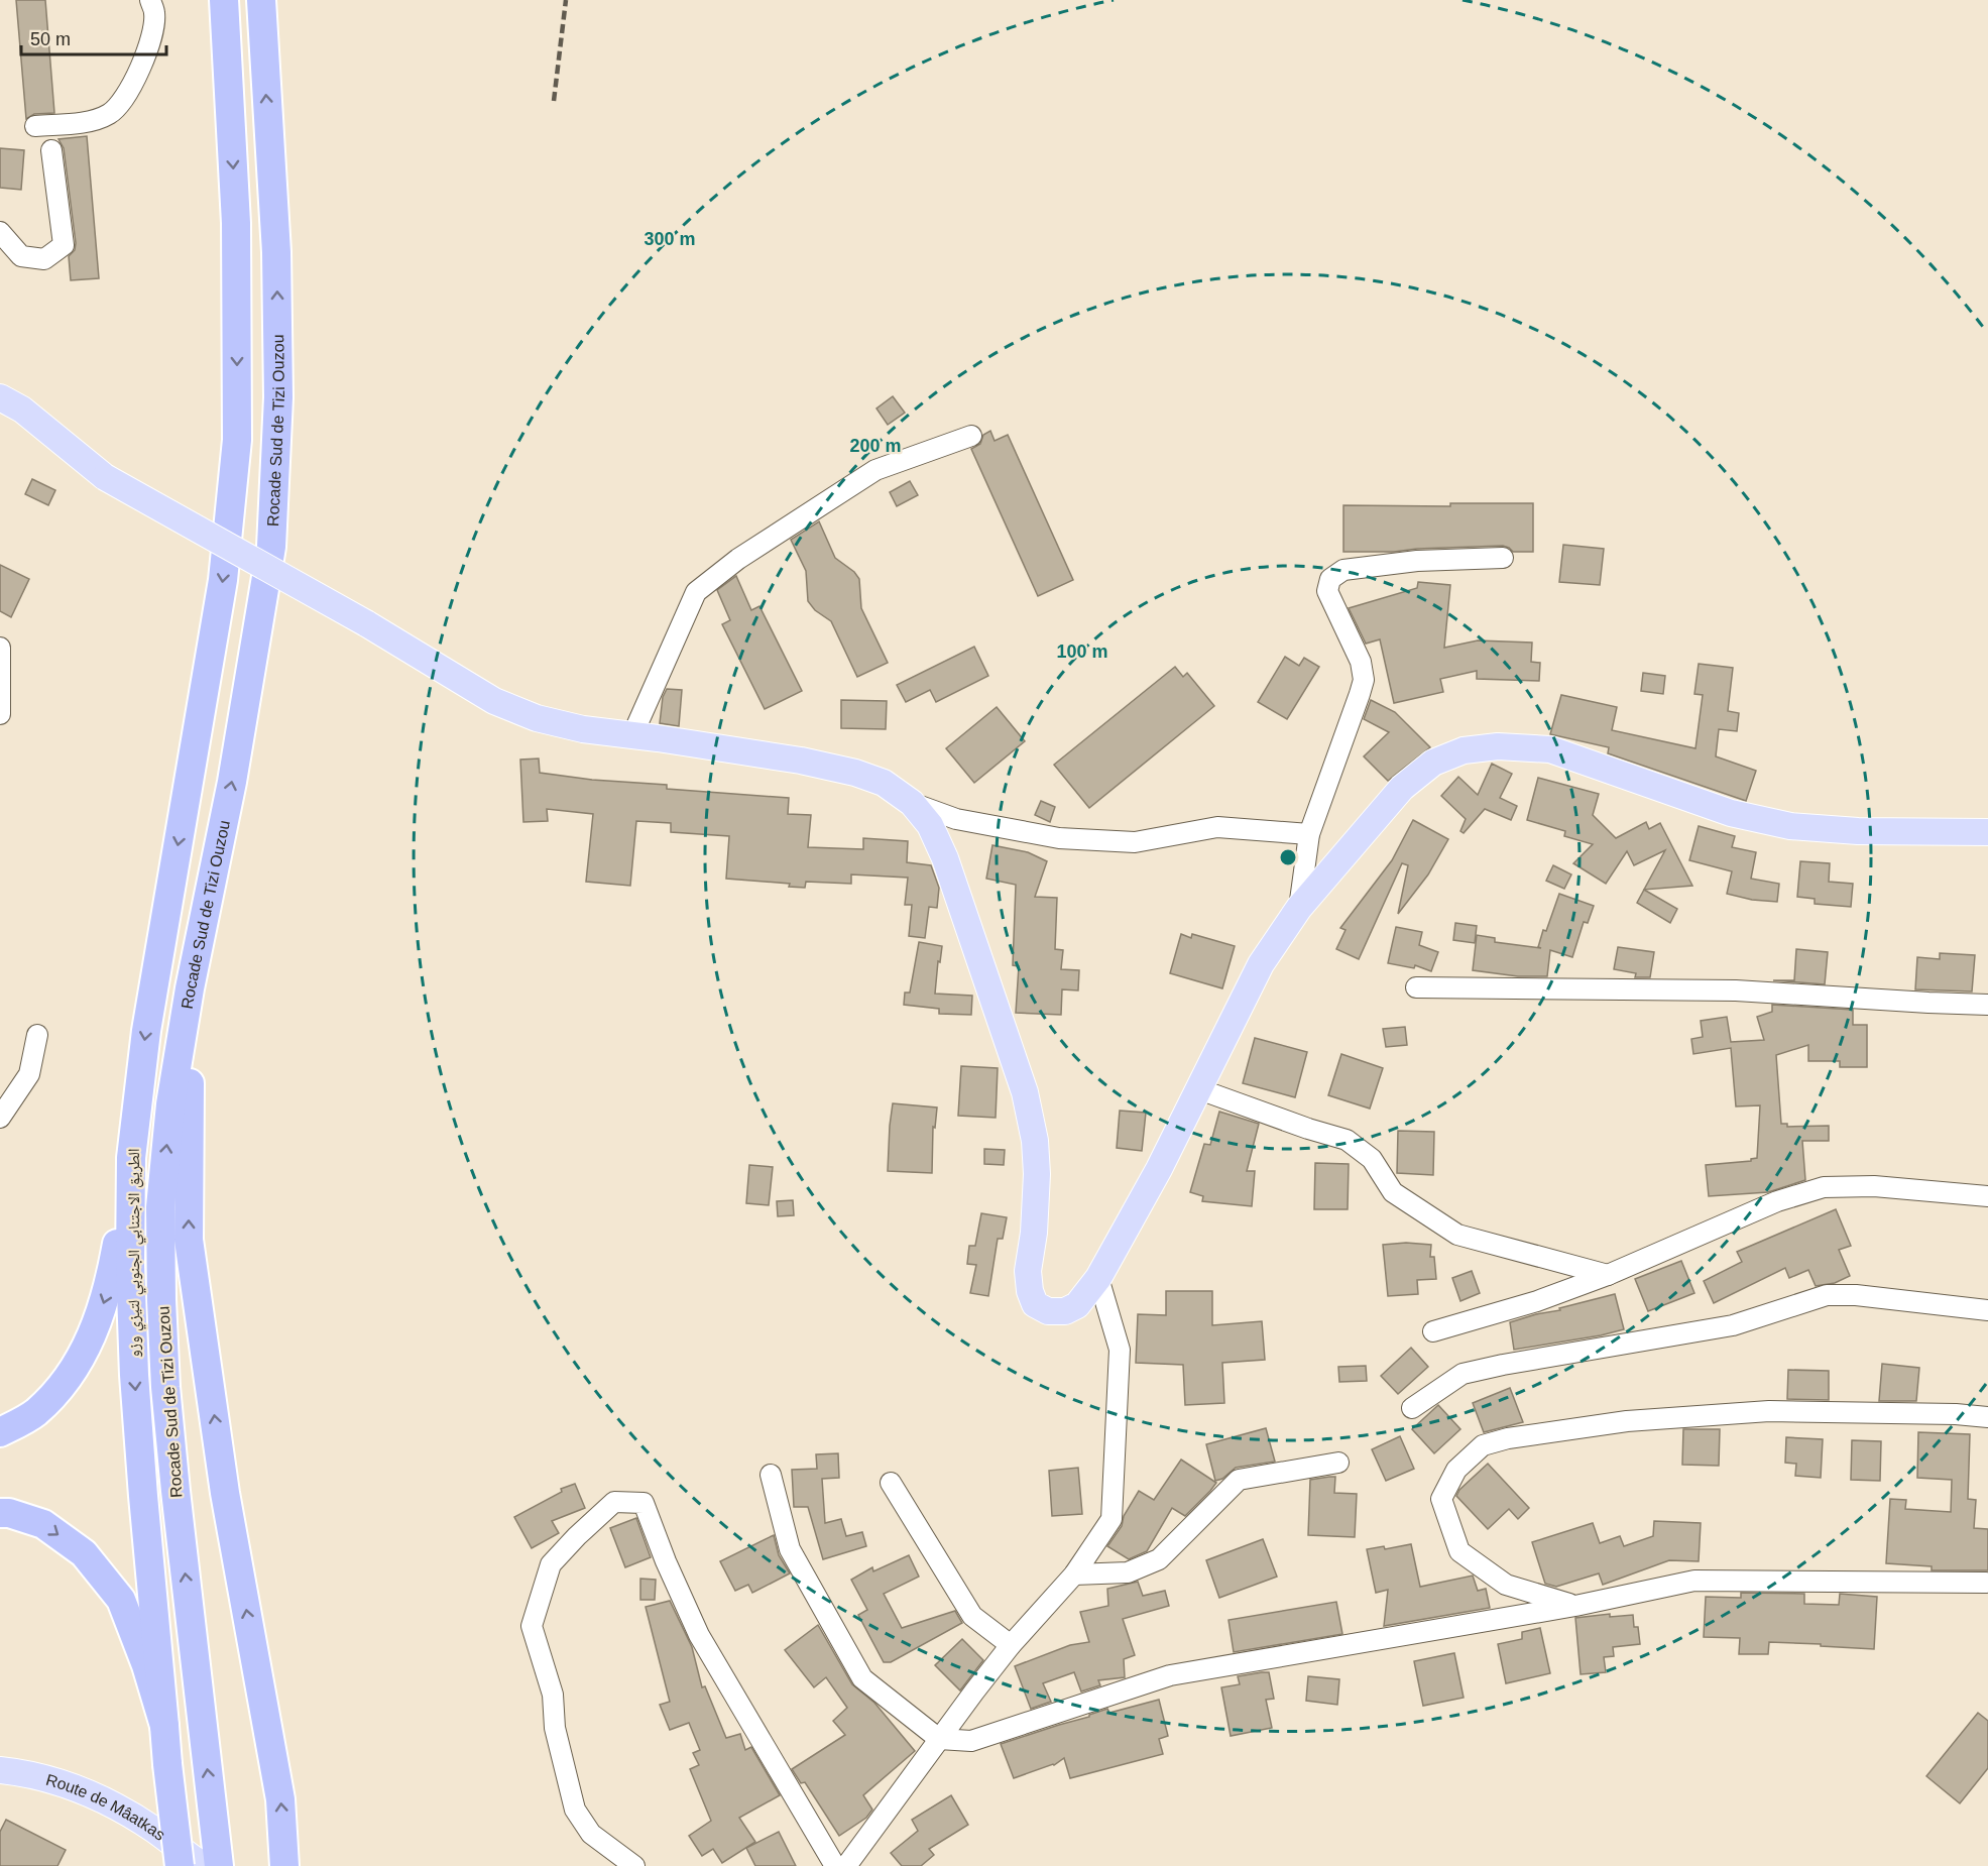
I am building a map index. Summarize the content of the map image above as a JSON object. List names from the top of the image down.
{
  "streets": {
    "highway": ["Rocade Sud de Tizi Ouzou", "الطريق الاجتنابي الجنوبي لتيزي وزو"],
    "main road": ["Route de Mâatkas"]
  },
  "scale_bar": "50 m",
  "rings": ["300 m", "200 m", "100 m"]
}
